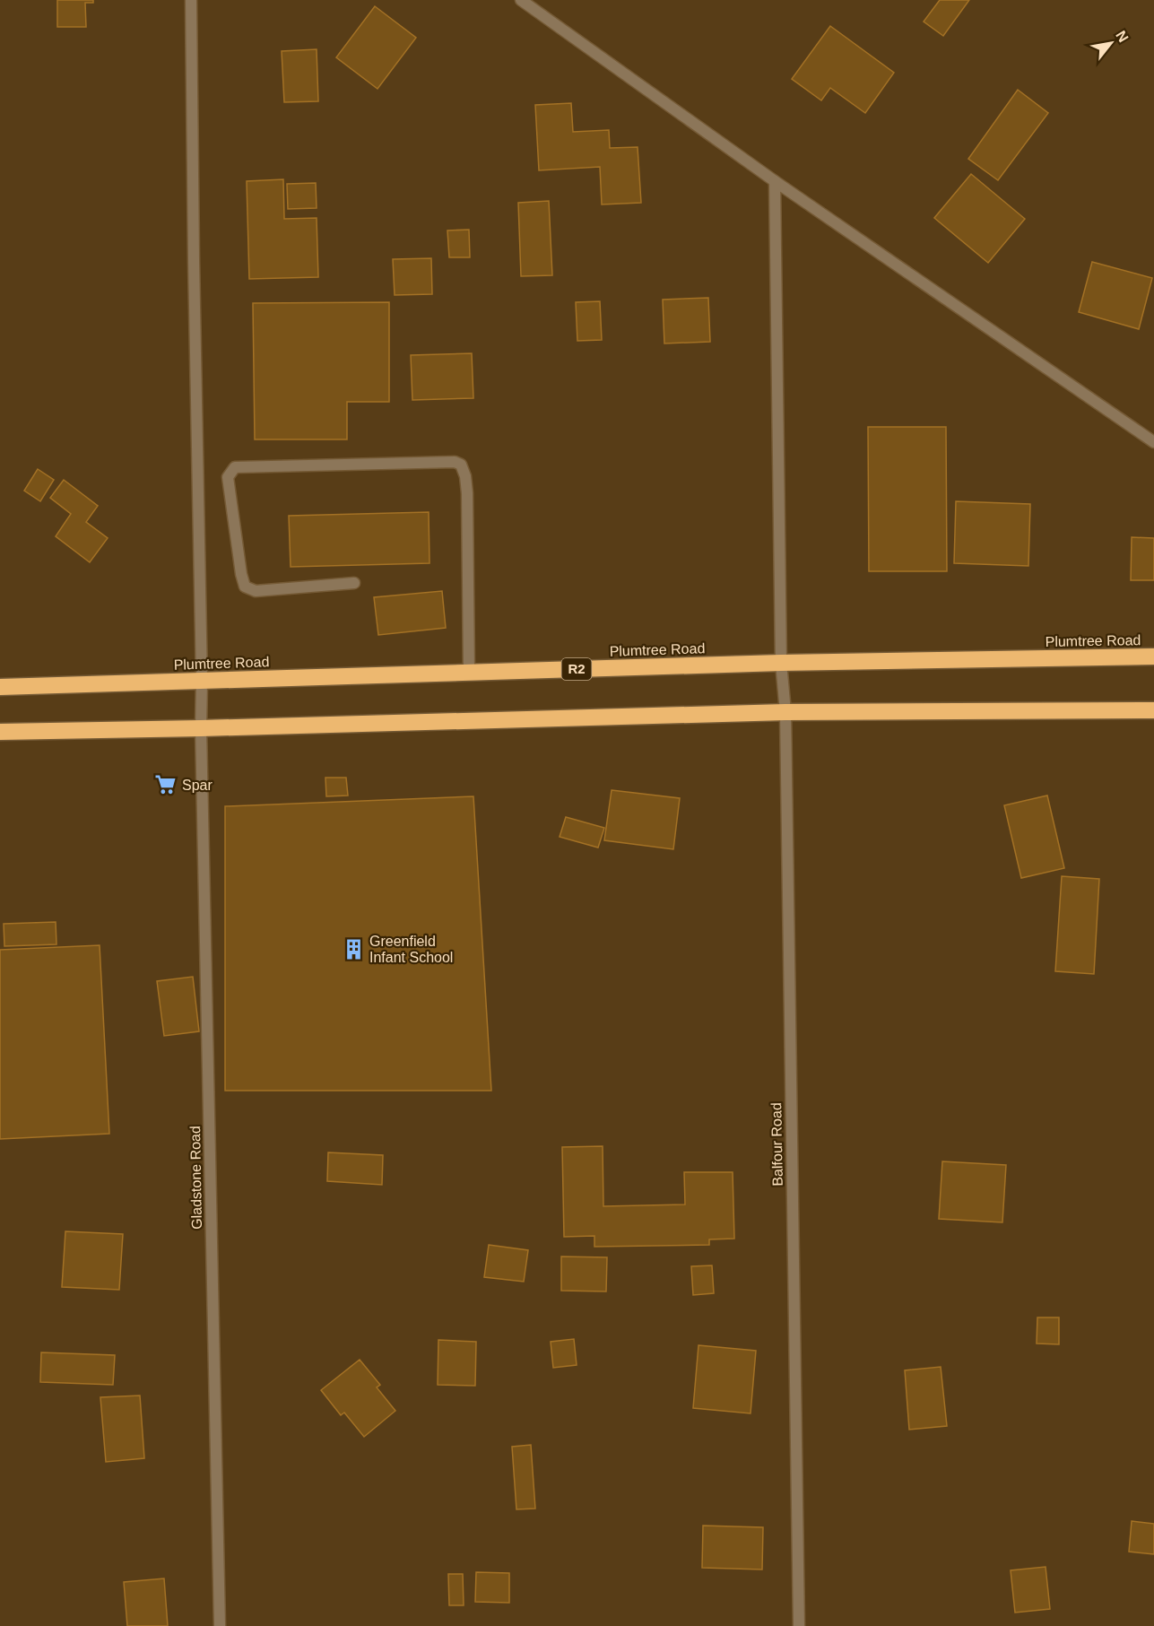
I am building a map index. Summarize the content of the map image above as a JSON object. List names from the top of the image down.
{
  "streets": {
    "highway": ["Plumtree Road", "R2"],
    "street": ["Balfour Road", "Gladstone Road"]
  },
  "crossings": [
    ["Plumtree Road", "Balfour Road"],
    ["Plumtree Road", "Gladstone Road"]
  ],
  "places": {
    "supermarket": ["Spar"],
    "building": ["Greenfield Infant School"]
  },
  "north": "top right"
}
